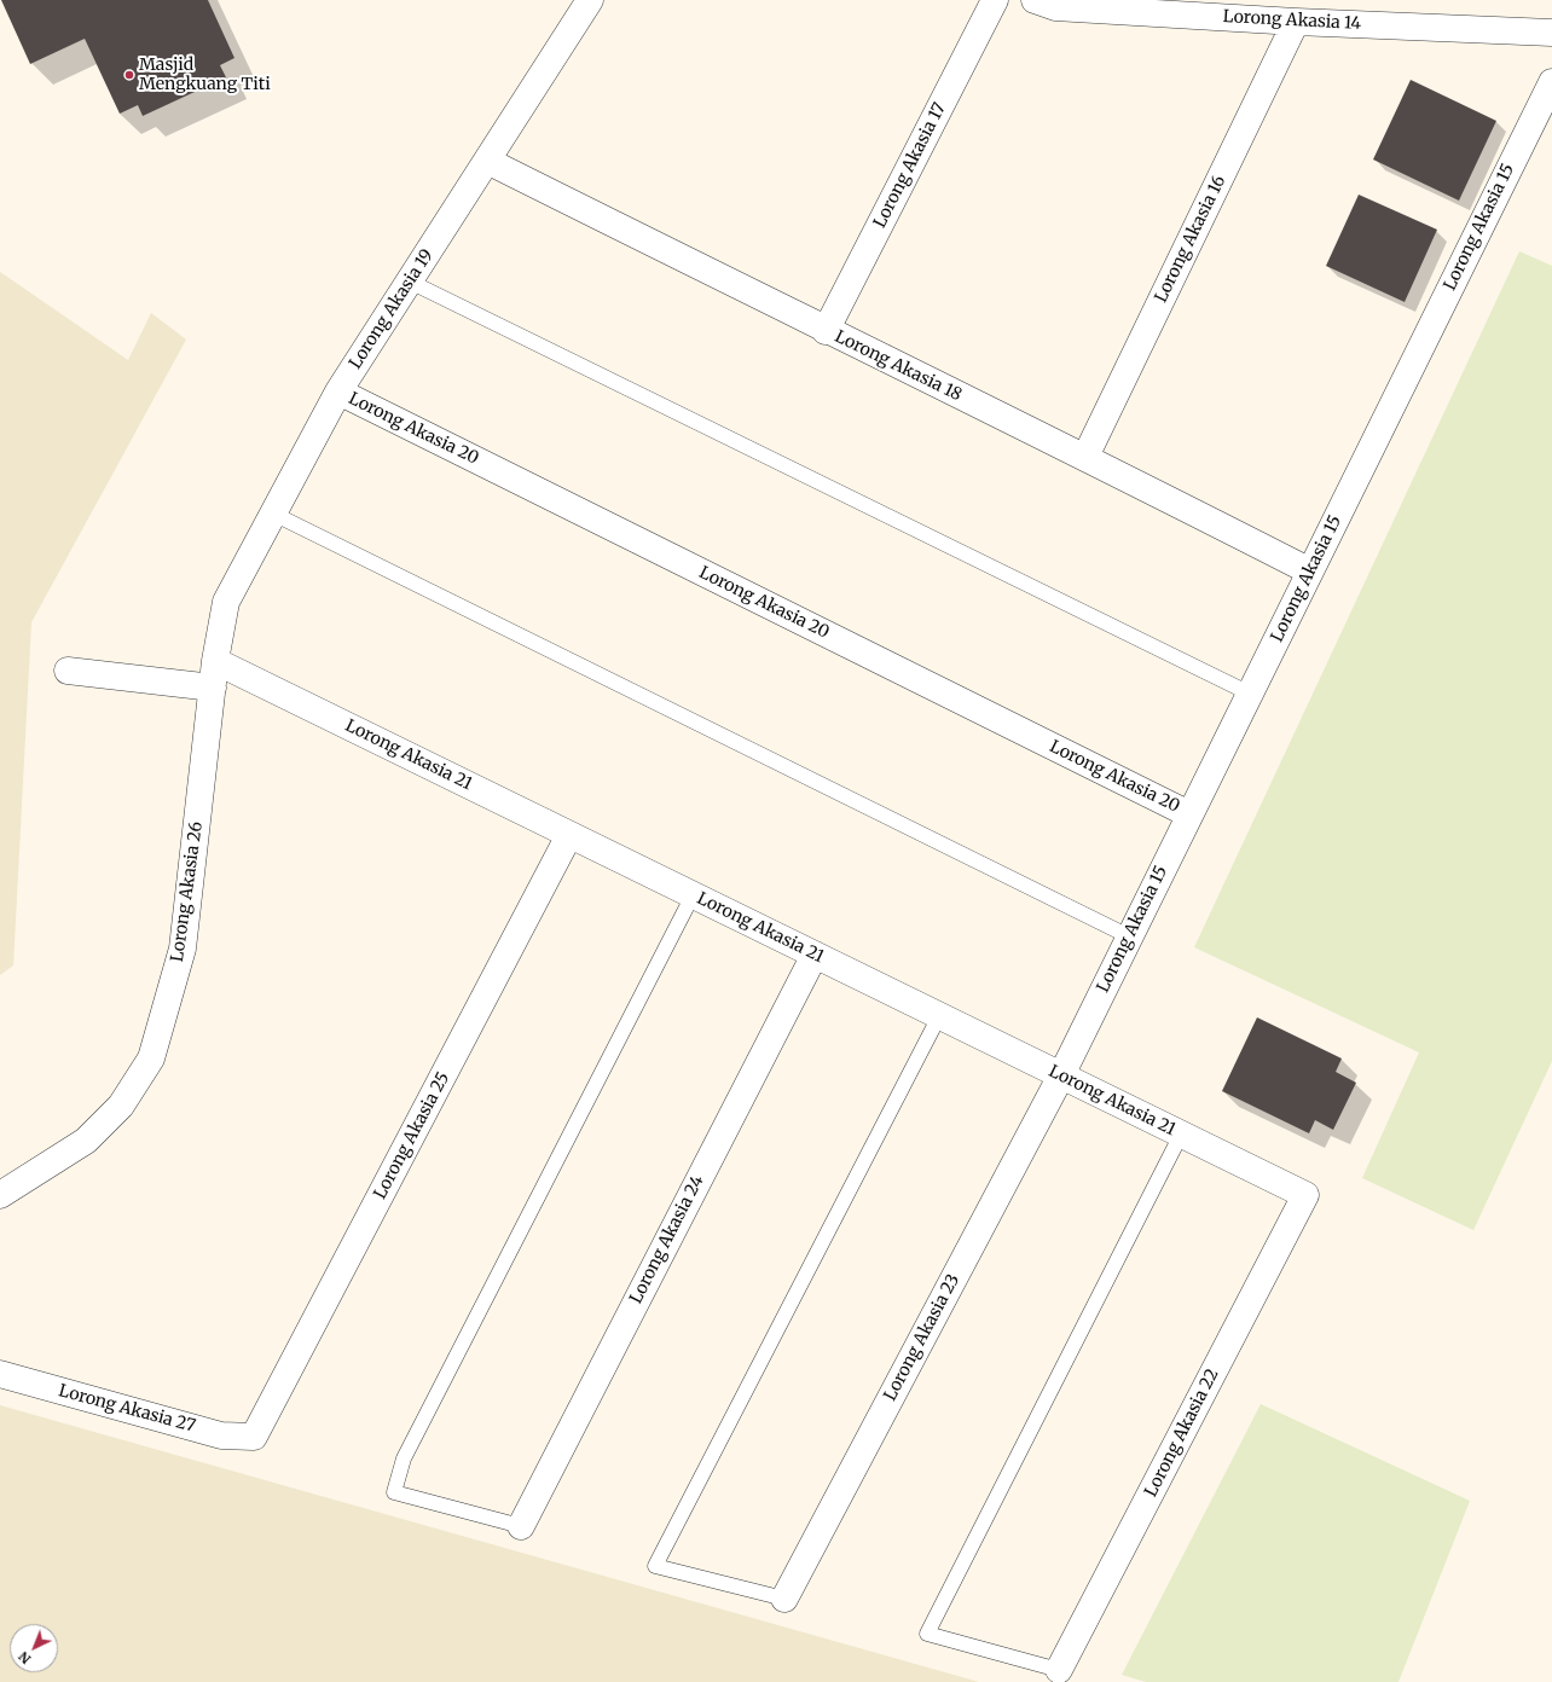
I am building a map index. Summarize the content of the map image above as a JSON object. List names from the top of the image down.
{
  "streets": {
    "street": [
      "Lorong Akasia 14",
      "Lorong Akasia 17",
      "Lorong Akasia 15",
      "Lorong Akasia 16",
      "Lorong Akasia 19",
      "Lorong Akasia 18",
      "Lorong Akasia 20",
      "Lorong Akasia 21",
      "Lorong Akasia 26",
      "Lorong Akasia 25",
      "Lorong Akasia 24",
      "Lorong Akasia 23",
      "Lorong Akasia 27",
      "Lorong Akasia 22"
    ]
  },
  "crossings": [
    ["Lorong Akasia 14", "Lorong Akasia 16"],
    ["Lorong Akasia 17", "Lorong Akasia 18"],
    ["Lorong Akasia 15", "Lorong Akasia 18"],
    ["Lorong Akasia 15", "Lorong Akasia 20"],
    ["Lorong Akasia 15", "Lorong Akasia 21"],
    ["Lorong Akasia 15", "Lorong Akasia 23"],
    ["Lorong Akasia 16", "Lorong Akasia 18"],
    ["Lorong Akasia 19", "Lorong Akasia 18"],
    ["Lorong Akasia 19", "Lorong Akasia 20"],
    ["Lorong Akasia 19", "Lorong Akasia 21"],
    ["Lorong Akasia 19", "Lorong Akasia 26"],
    ["Lorong Akasia 21", "Lorong Akasia 26"],
    ["Lorong Akasia 21", "Lorong Akasia 25"],
    ["Lorong Akasia 21", "Lorong Akasia 24"],
    ["Lorong Akasia 21", "Lorong Akasia 23"],
    ["Lorong Akasia 21", "Lorong Akasia 22"],
    ["Lorong Akasia 25", "Lorong Akasia 27"]
  ],
  "places": ["Masjid Mengkuang Titi"],
  "north": "bottom left"
}
